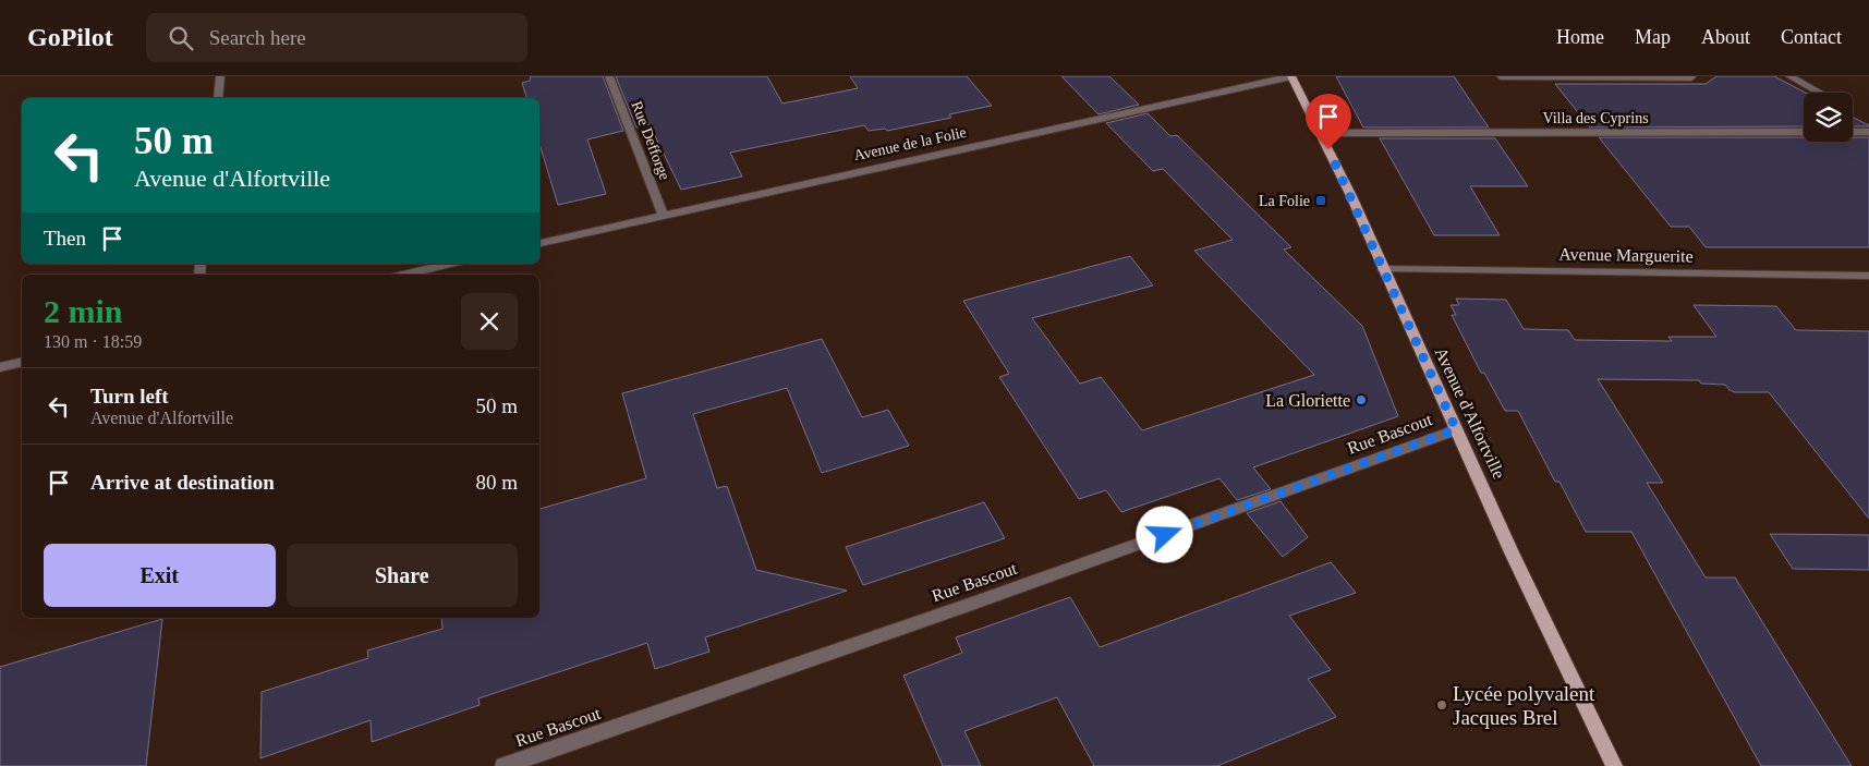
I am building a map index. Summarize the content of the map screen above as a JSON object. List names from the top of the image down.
{
  "streets": {
    "main road": ["Avenue d'Alfortville"],
    "street": [
      "Villa des Cyprins",
      "Rue Defforge",
      "Avenue de la Folie",
      "Avenue Marguerite",
      "Rue Bascout"
    ]
  },
  "crossings": [
    ["Villa des Cyprins", "Avenue d'Alfortville"],
    ["Rue Defforge", "Avenue de la Folie"],
    ["Avenue de la Folie", "Avenue d'Alfortville"],
    ["Avenue Marguerite", "Avenue d'Alfortville"],
    ["Avenue d'Alfortville", "Rue Bascout"]
  ],
  "places": {
    "transit": ["La Folie"],
    "other": ["La Gloriette", "Lycée polyvalent Jacques Brel"]
  },
  "page": {
    "header": "GoPilot",
    "search": "Search here",
    "nav": [
      "Home",
      "Map",
      "About",
      "Contact"
    ],
    "turn": ["50 m", "Avenue d'Alfortville"],
    "then": "Then",
    "heading": ["2 min", "130 m · 18:59"],
    "list": [
      {
        "name": "Turn left",
        "note": "Avenue d'Alfortville",
        "value": "50 m"
      },
      {
        "name": "Arrive at destination",
        "value": "80 m"
      }
    ],
    "buttons": ["Exit", "Share"]
  }
}
